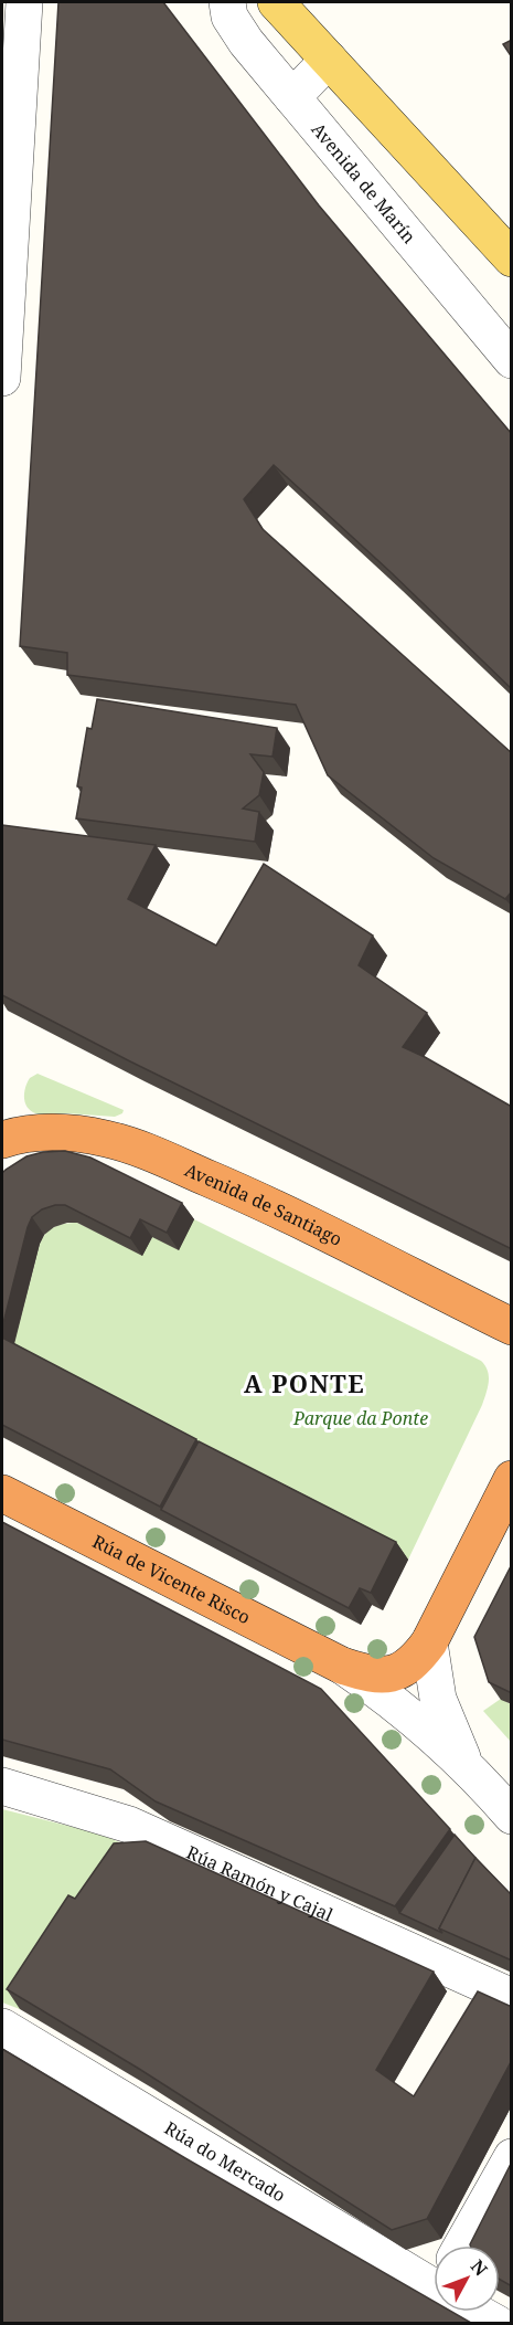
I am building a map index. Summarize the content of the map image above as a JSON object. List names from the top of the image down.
{
  "streets": {
    "highway": ["Avenida de Santiago", "Rúa de Vicente Risco"],
    "street": ["Avenida de Marín", "Rúa Ramón y Cajal", "Rúa do Mercado"]
  },
  "districts": ["A PONTE"],
  "parks": ["Parque da Ponte"],
  "north": "top right"
}
